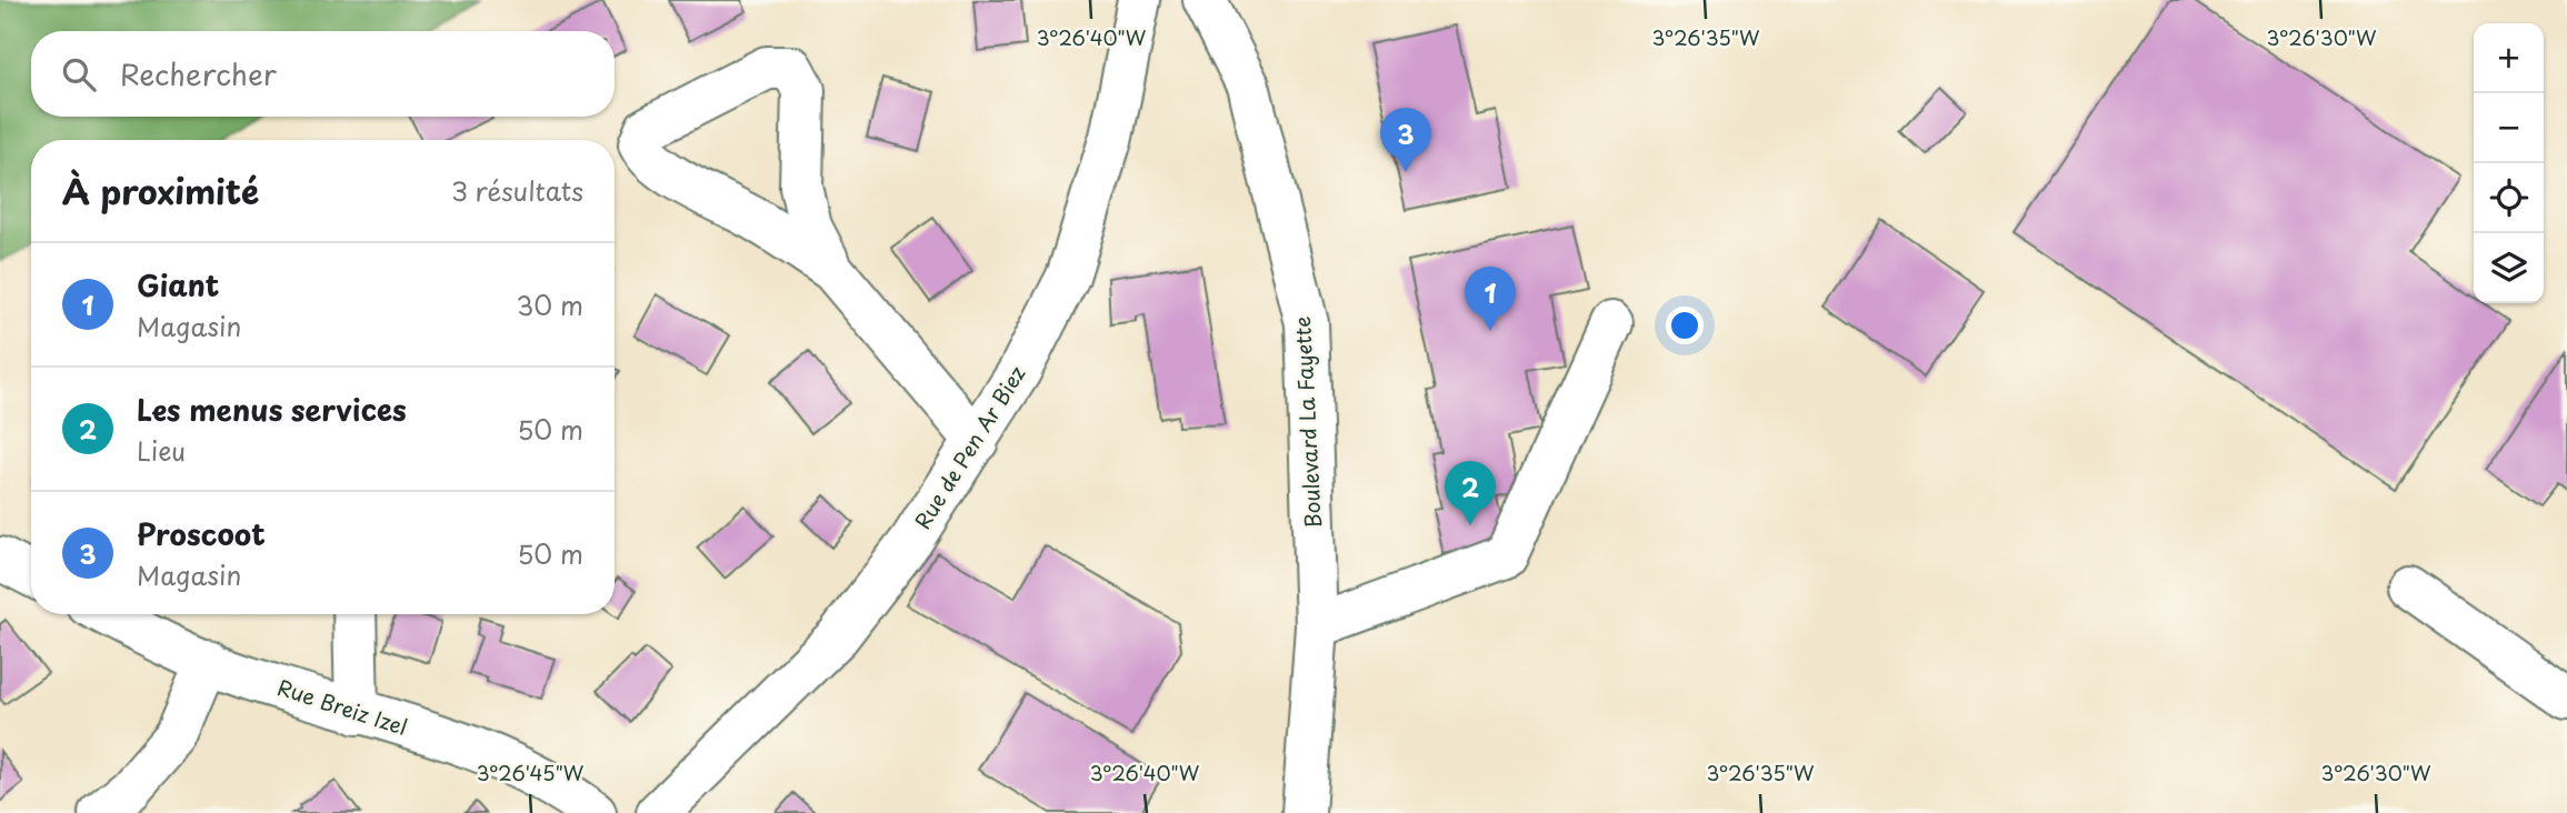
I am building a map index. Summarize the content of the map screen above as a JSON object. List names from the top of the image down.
{
  "streets": {
    "street": ["Boulevard La Fayette", "Rue de Pen Ar Biez", "Rue Breiz Izel"]
  },
  "page": {
    "map_buttons": ["+", "−"],
    "search": "Rechercher",
    "pins": ["3", "1", "2"],
    "heading": ["À proximité", "3 résultats"],
    "list": [
      {
        "mark": "1",
        "name": "Giant",
        "note": "Magasin",
        "value": "30 m"
      },
      {
        "mark": "2",
        "name": "Les menus services",
        "note": "Lieu",
        "value": "50 m"
      },
      {
        "mark": "3",
        "name": "Proscoot",
        "note": "Magasin",
        "value": "50 m"
      }
    ]
  },
  "coordinates": [
    "3°26'40\"W",
    "3°26'35\"W",
    "3°26'30\"W",
    "3°26'45\"W"
  ]
}
